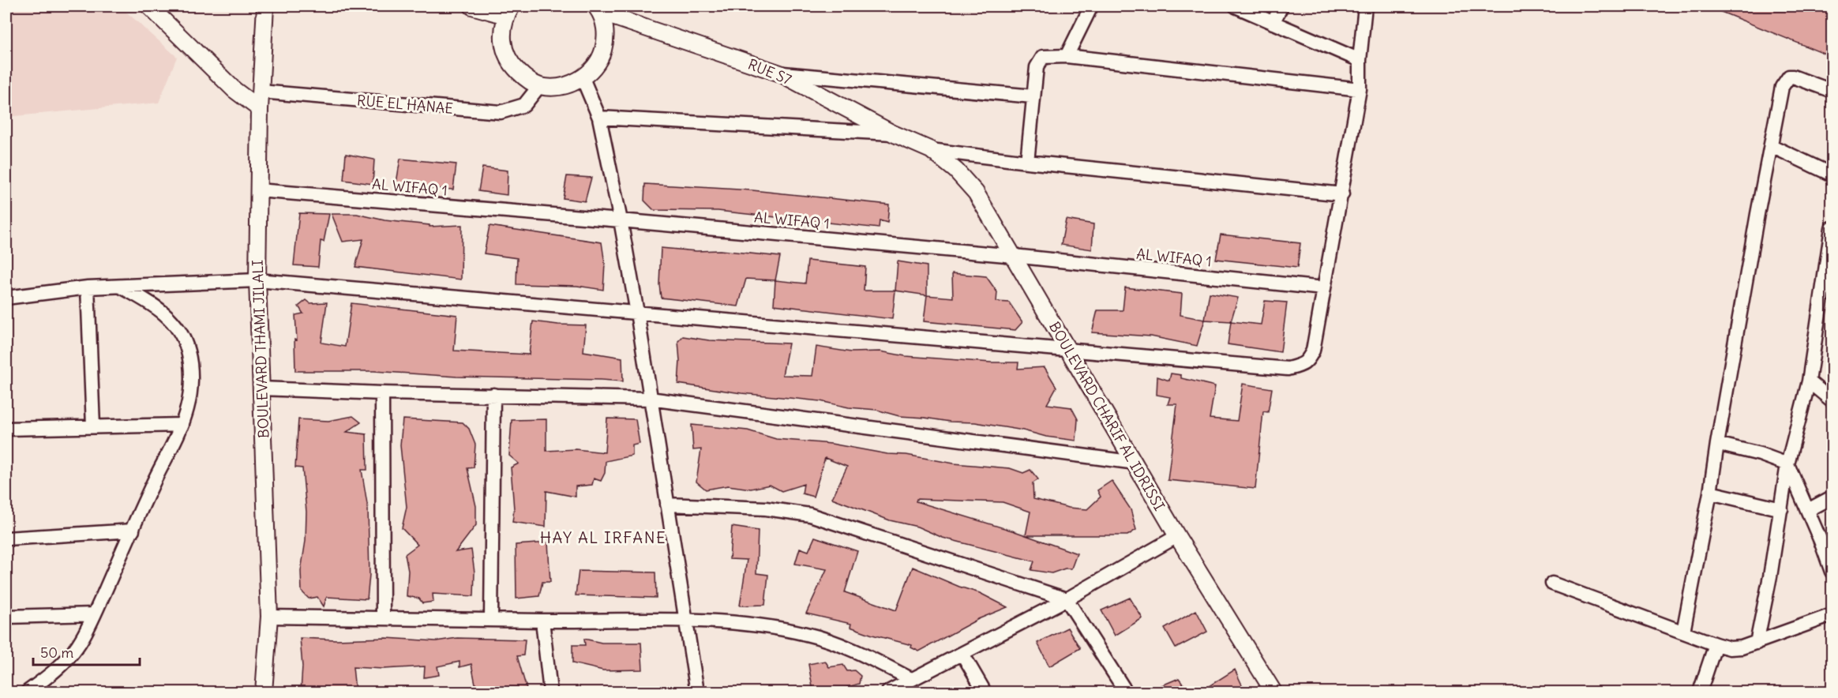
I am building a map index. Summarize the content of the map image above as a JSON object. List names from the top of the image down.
{
  "streets": {
    "street": [
      "RUE S7",
      "RUE EL HANAE",
      "AL WIFAQ 1",
      "BOULEVARD THAMI JILALI",
      "BOULEVARD CHARIF AL IDRISSI"
    ]
  },
  "crossings": [
    ["RUE S7", "BOULEVARD CHARIF AL IDRISSI"],
    ["RUE EL HANAE", "BOULEVARD THAMI JILALI"],
    ["AL WIFAQ 1", "BOULEVARD THAMI JILALI"],
    ["AL WIFAQ 1", "BOULEVARD CHARIF AL IDRISSI"]
  ],
  "districts": ["HAY AL IRFANE"],
  "scale_bar": "50 m"
}
